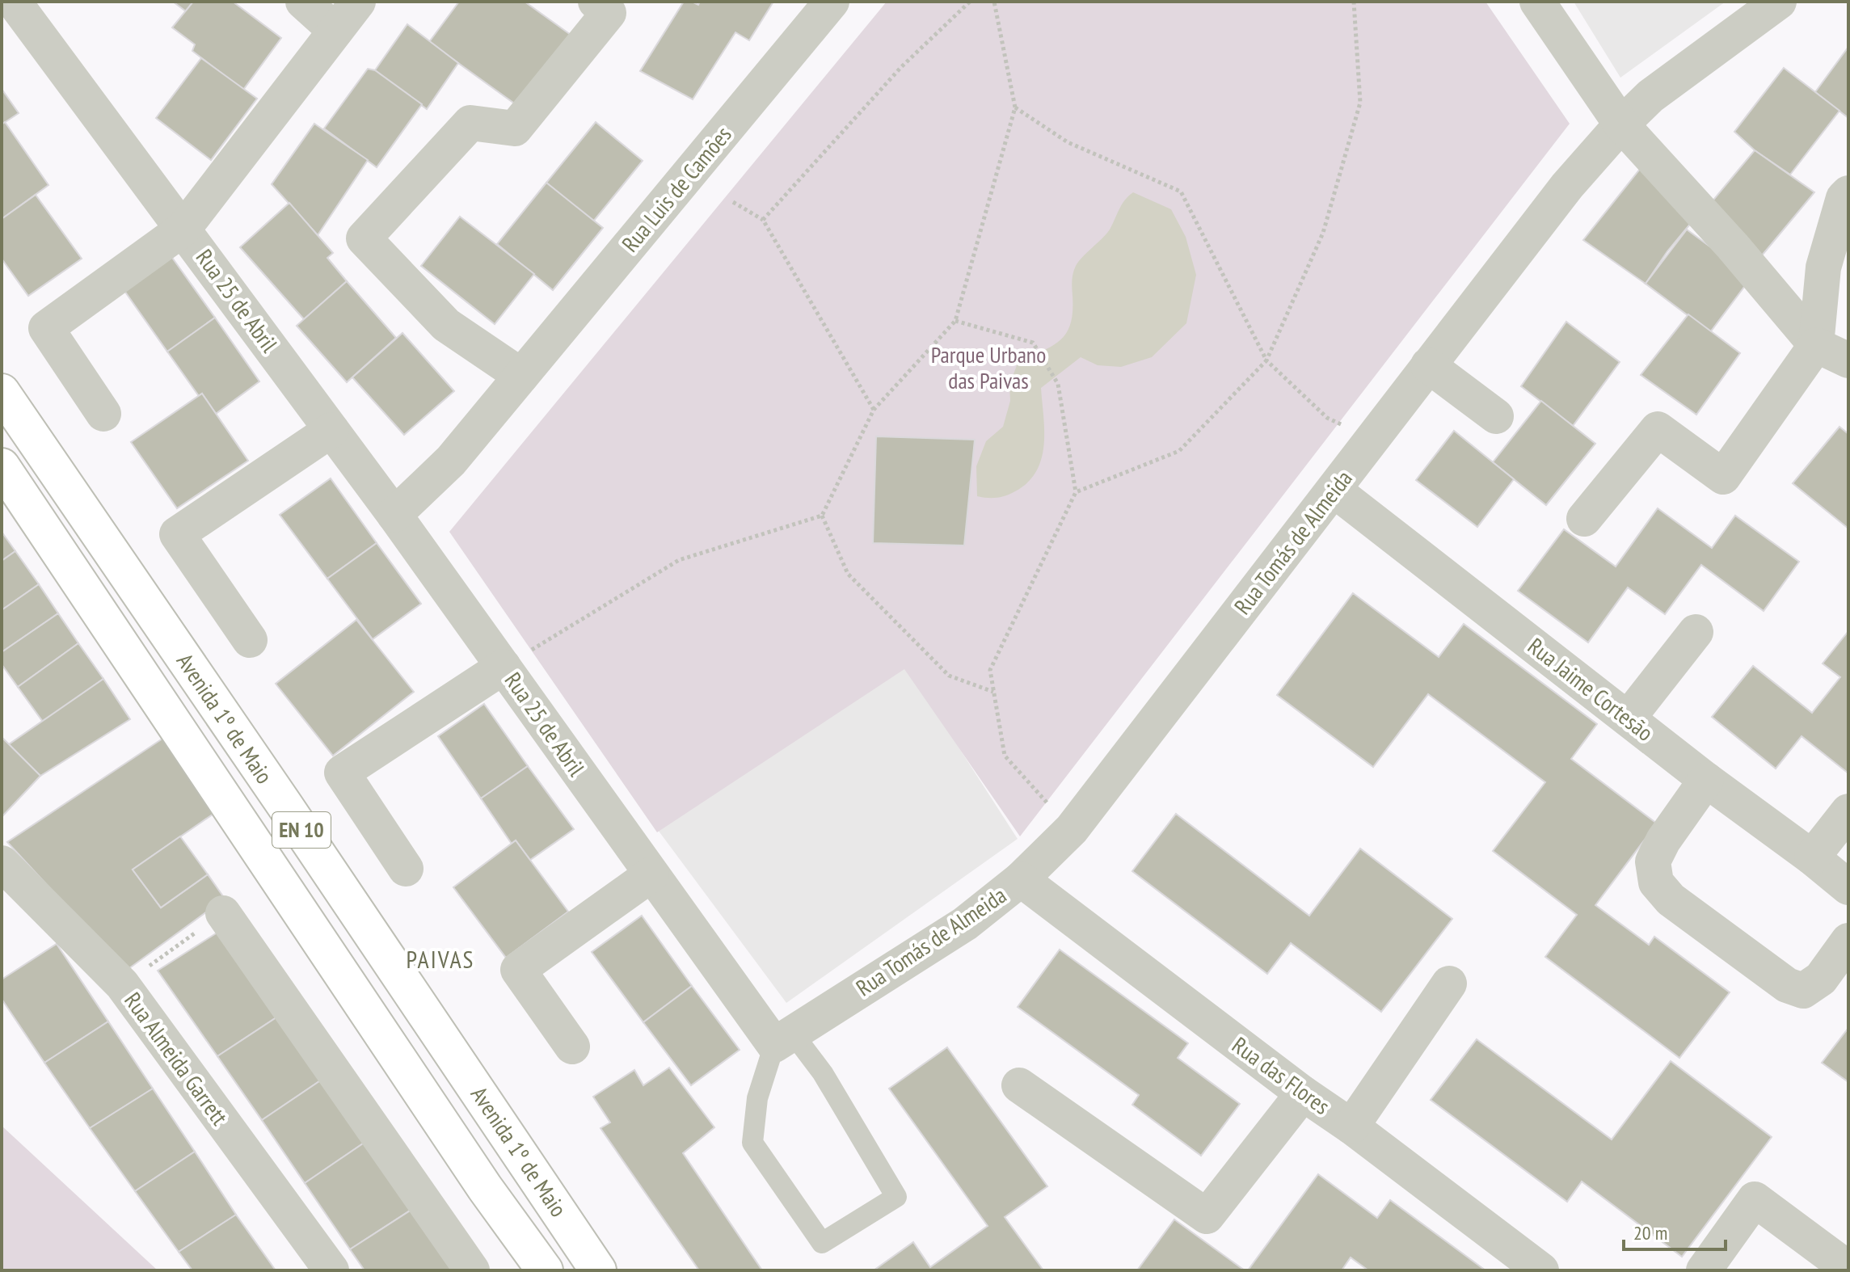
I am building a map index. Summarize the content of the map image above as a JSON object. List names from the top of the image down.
{
  "streets": {
    "main road": ["Avenida 1º de Maio", "EN 10"],
    "street": [
      "Rua Luis de Camões",
      "Rua 25 de Abril",
      "Rua Tomás de Almeida",
      "Rua Jaime Cortesão",
      "Rua Almeida Garrett",
      "Rua das Flores"
    ]
  },
  "crossings": [
    ["Rua Luis de Camões", "Rua 25 de Abril"],
    ["Rua 25 de Abril", "Rua Tomás de Almeida"],
    ["Rua Tomás de Almeida", "Rua Jaime Cortesão"],
    ["Rua Tomás de Almeida", "Rua das Flores"]
  ],
  "districts": ["PAIVAS"],
  "parks": ["Parque Urbano das Paivas"],
  "scale_bar": "20 m"
}
